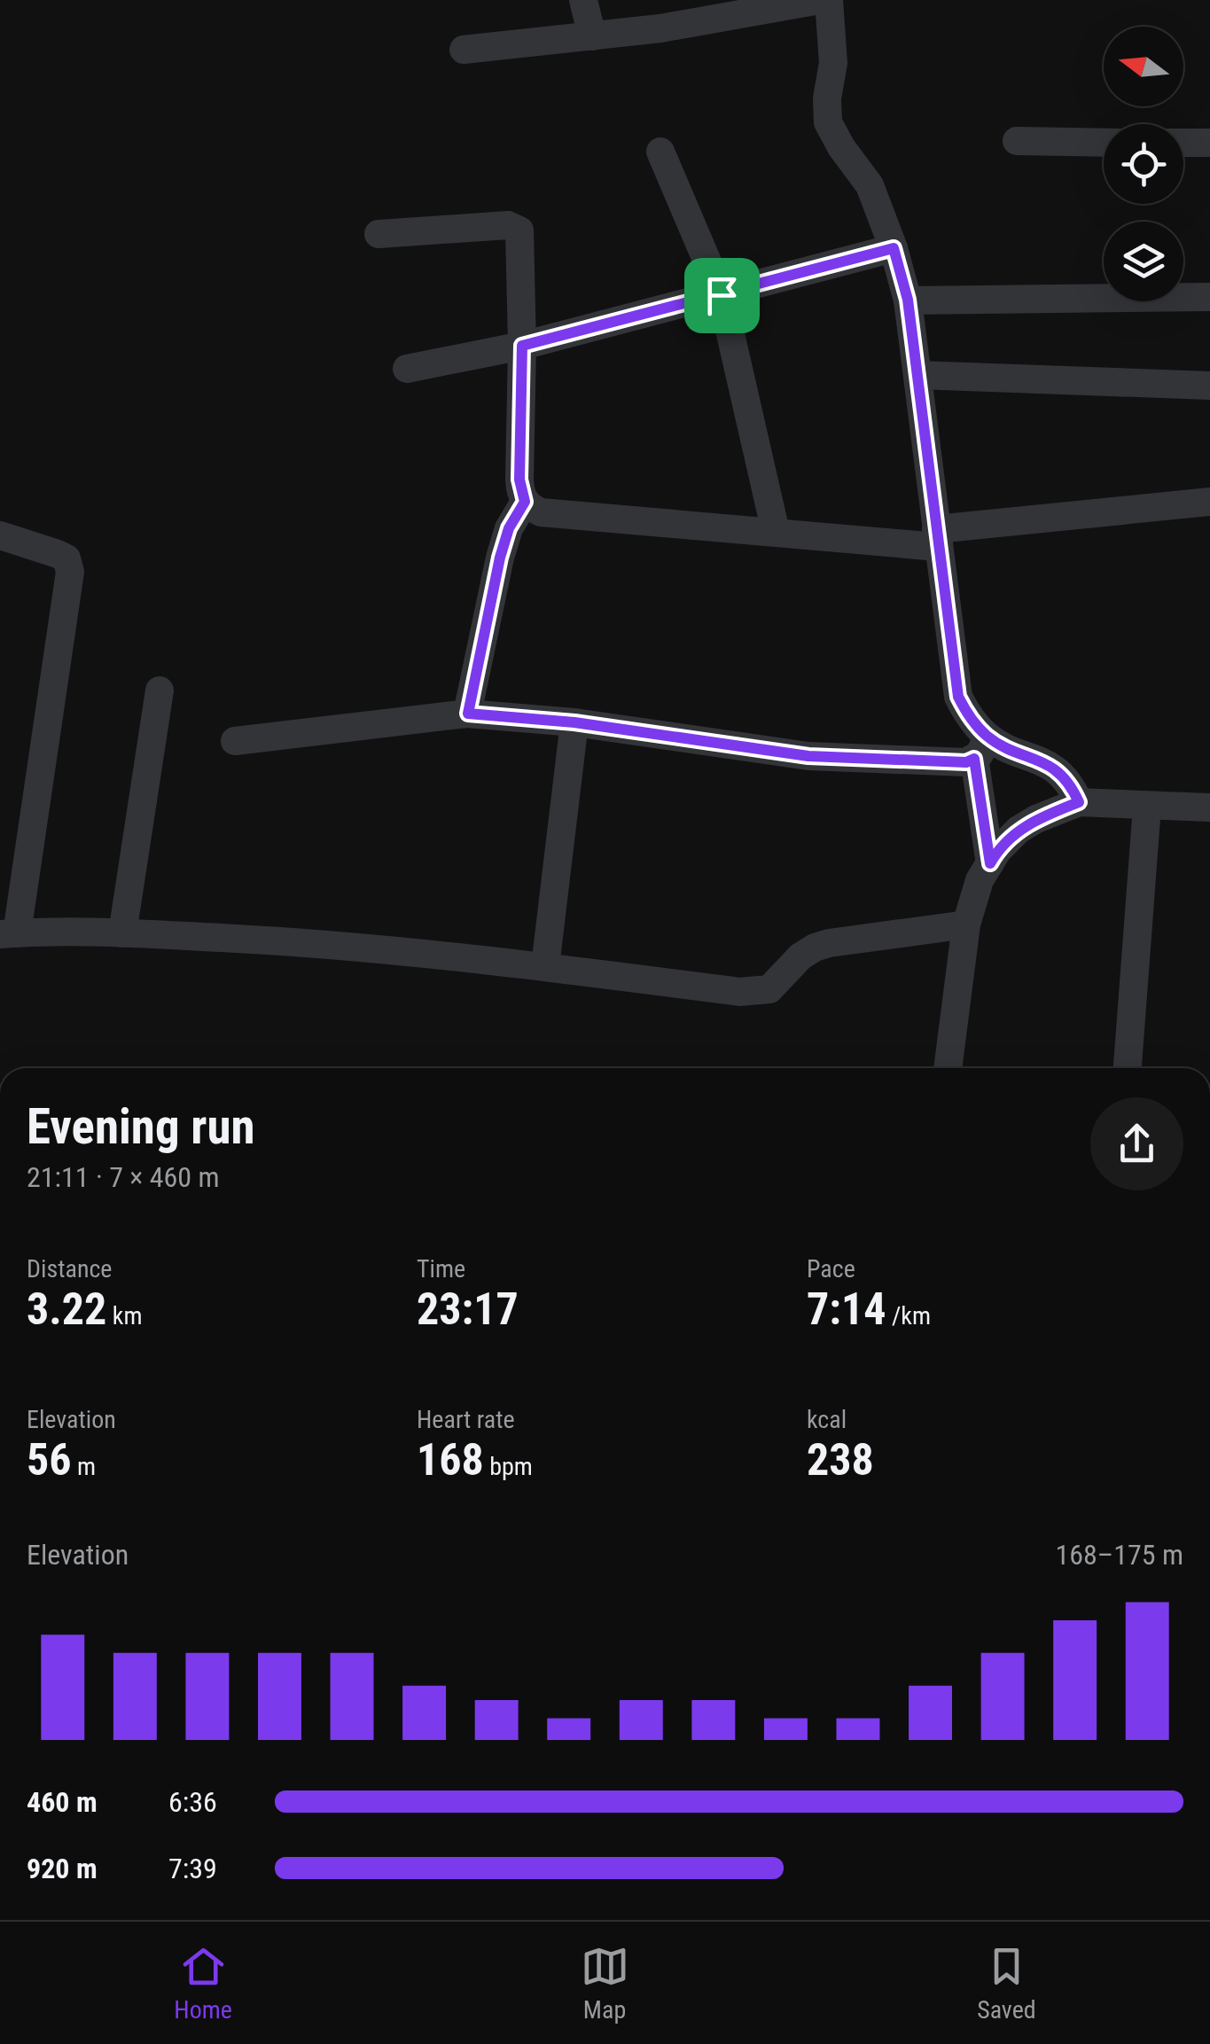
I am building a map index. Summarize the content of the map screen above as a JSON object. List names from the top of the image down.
{
  "north": "left",
  "page": {
    "heading": ["Evening run", "21:11 · 7 × 460 m"],
    "stats": [
      ["Distance", "3.22 km"],
      ["Time", "23:17"],
      ["Pace", "7:14 /km"],
      ["Elevation", "56 m"],
      ["Heart rate", "168 bpm"],
      ["kcal", "238"]
    ],
    "chart": ["Elevation", "168–175 m"],
    "list": [
      {
        "name": "460 m",
        "note": "6:36"
      },
      {
        "name": "920 m",
        "note": "7:39"
      }
    ],
    "tabs": ["Home", "Map", "Saved"]
  }
}
